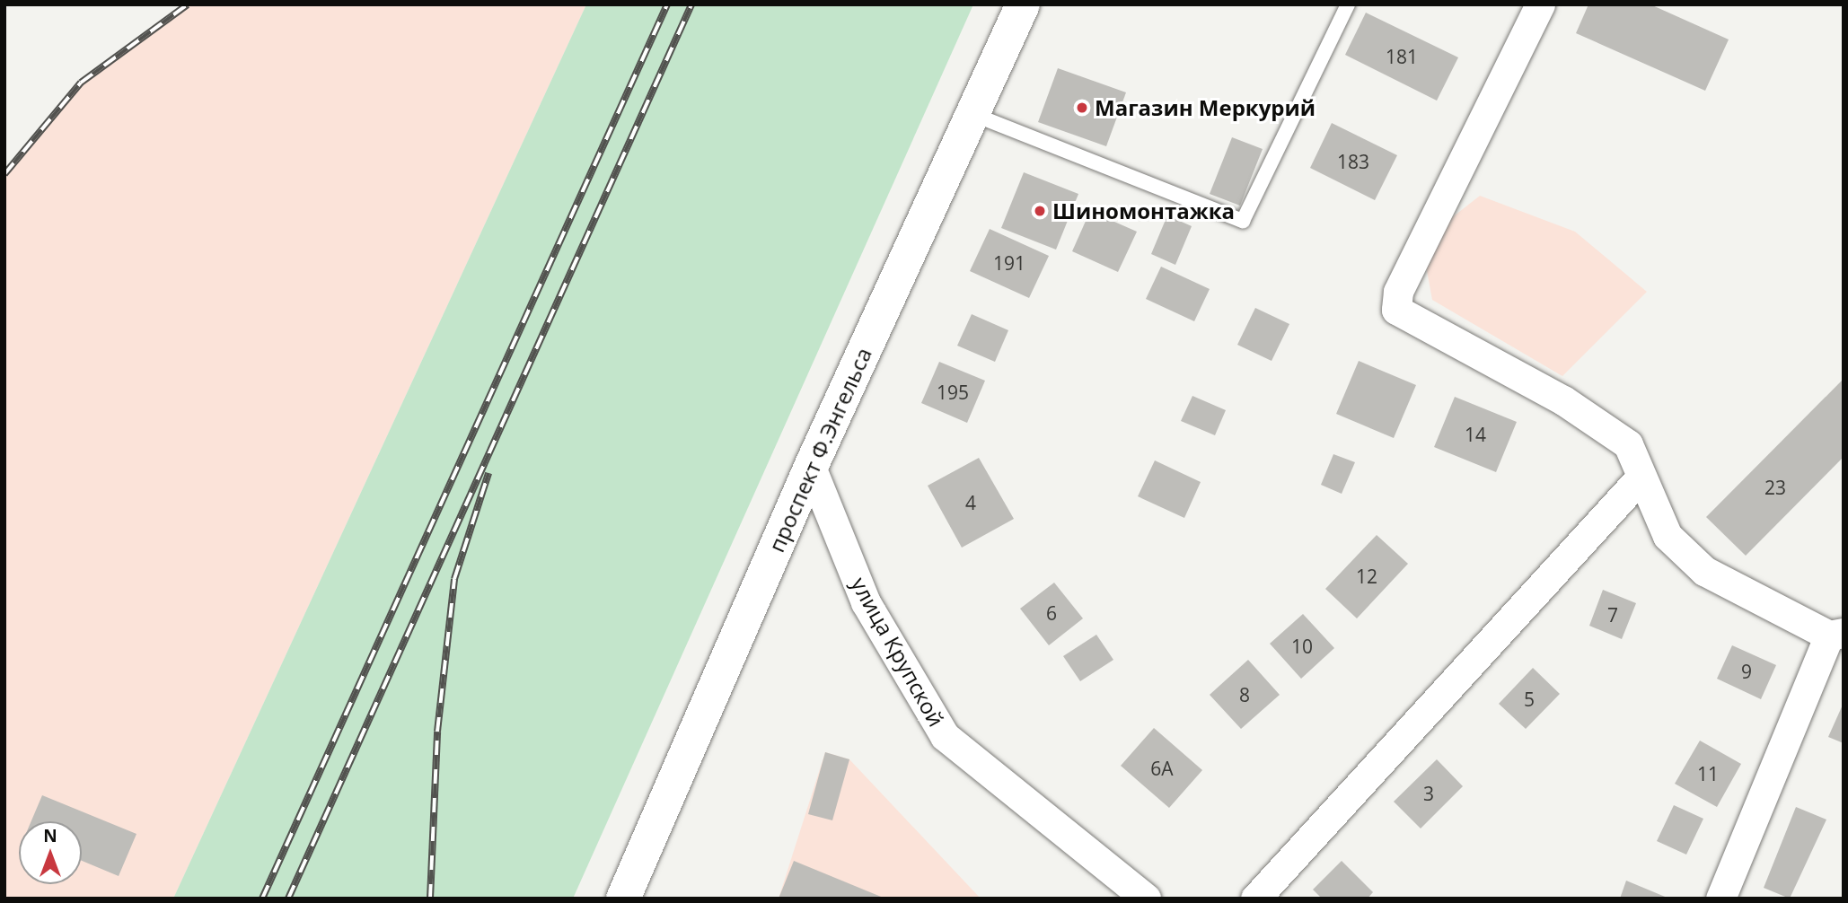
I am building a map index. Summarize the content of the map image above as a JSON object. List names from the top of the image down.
{
  "streets": {
    "street": ["проспект Ф.Энгельса", "улица Крупской"]
  },
  "crossings": [
    ["проспект Ф.Энгельса", "улица Крупской"]
  ],
  "places": ["Магазин Меркурий", "Шиномонтажка"],
  "house_numbers": [
    "181",
    "183",
    "191",
    "195",
    "14",
    "23",
    "4",
    "12",
    "6",
    "7",
    "10",
    "9",
    "8",
    "5",
    "6А",
    "11",
    "3"
  ],
  "north": "top"
}
